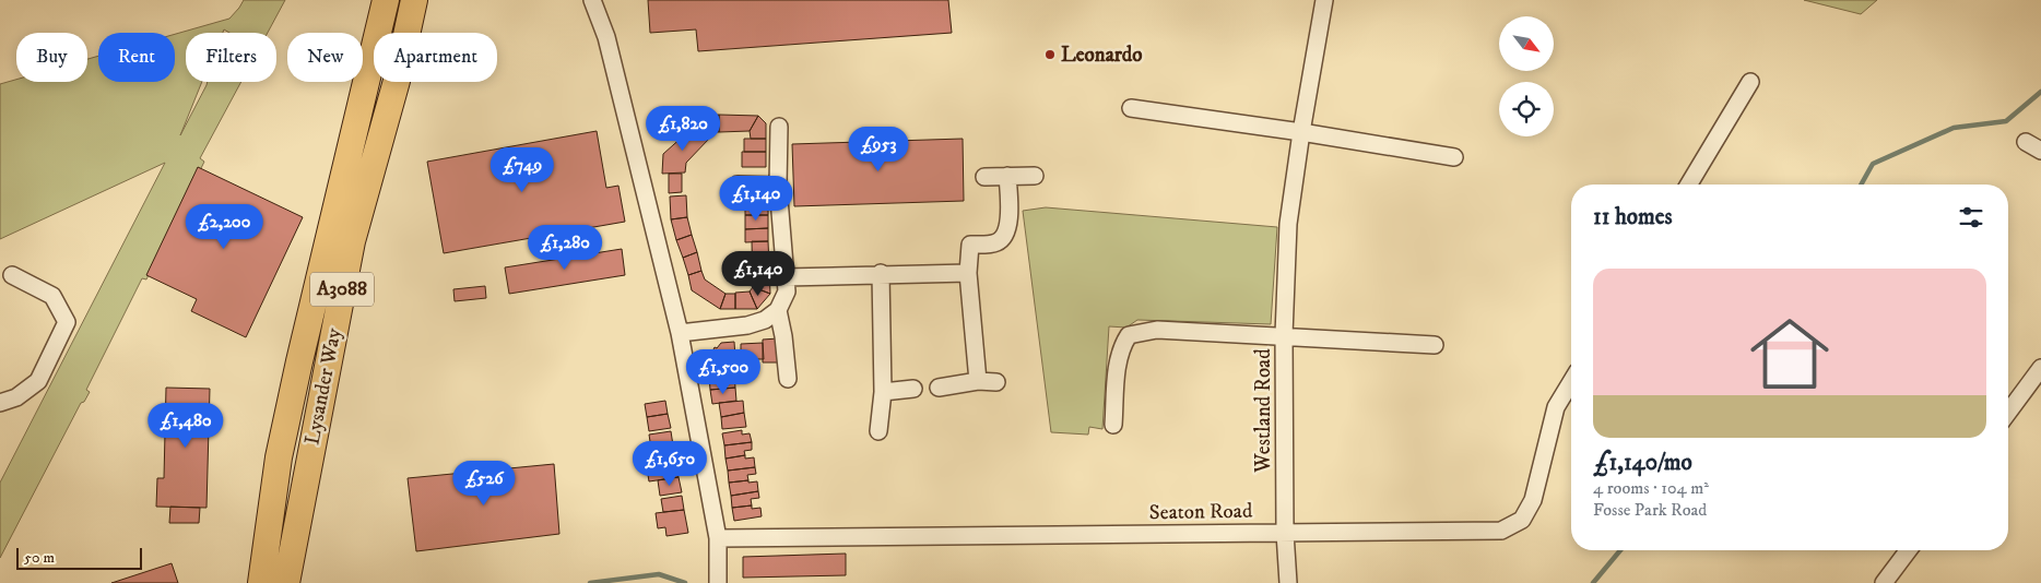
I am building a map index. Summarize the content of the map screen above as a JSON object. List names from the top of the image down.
{
  "streets": {
    "main road": ["A3088", "Lysander Way"],
    "street": ["Westland Road", "Seaton Road"]
  },
  "crossings": [
    ["Westland Road", "Seaton Road"]
  ],
  "places": ["Leonardo"],
  "scale_bar": "50 m",
  "north": "bottom right",
  "page": {
    "chip": [
      "Buy",
      "Rent",
      "Filters",
      "New",
      "Apartment"
    ],
    "price": [
      "£1,820",
      "£953",
      "£749",
      "£1,140",
      "£2,200",
      "£1,280",
      "£1,140",
      "£1,500",
      "£1,480",
      "£1,650",
      "£526"
    ],
    "heading": "11 homes",
    "list": [
      {
        "name": "£1,140/mo",
        "note": "4 rooms · 104 m² · Fosse Park Road"
      }
    ],
    "scale": "50 m"
  }
}
